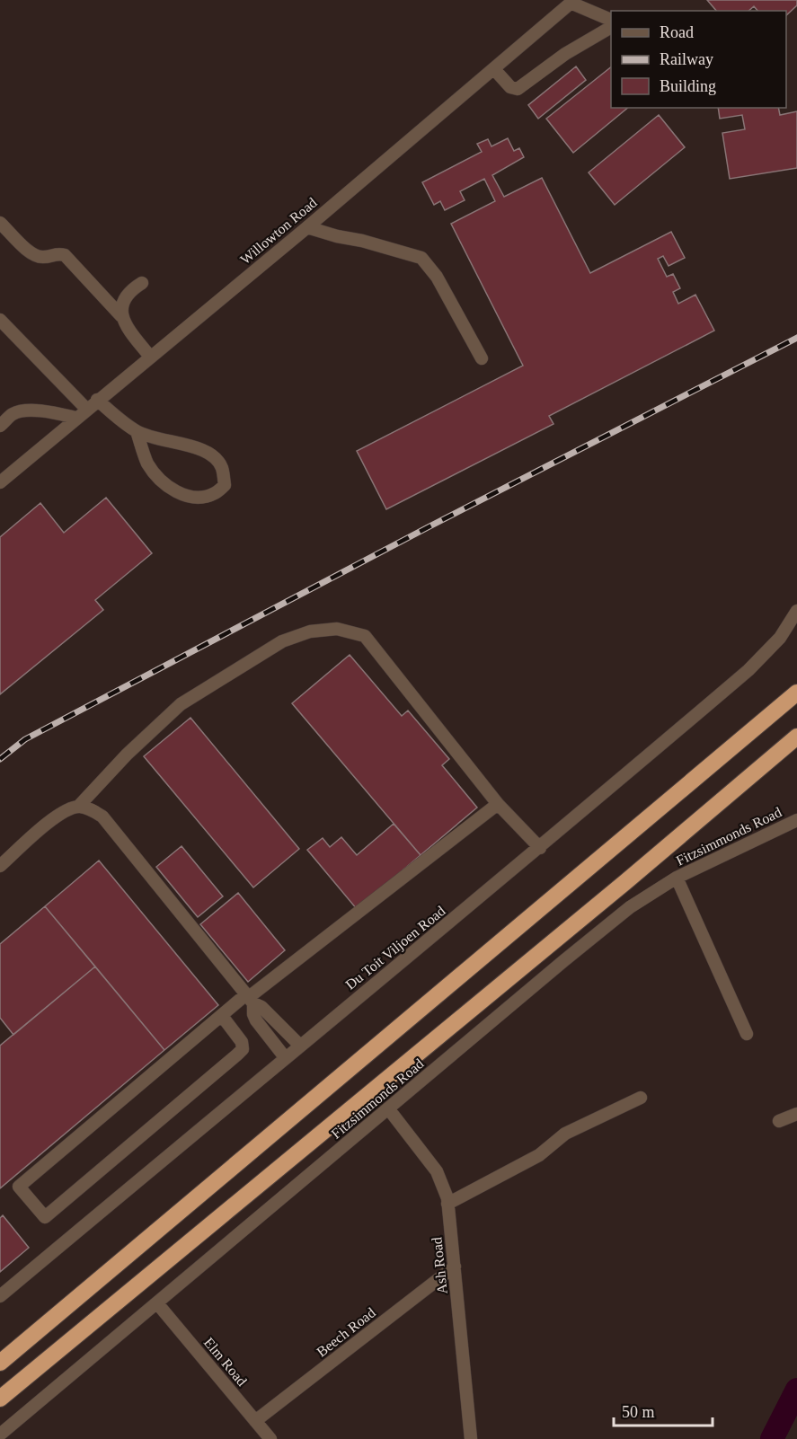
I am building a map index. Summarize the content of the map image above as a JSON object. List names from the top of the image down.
{
  "streets": {
    "street": [
      "Willowton Road",
      "Fitzsimmonds Road",
      "Du Toit Viljoen Road",
      "Ash Road",
      "Beech Road",
      "Elm Road"
    ]
  },
  "crossings": [
    ["Fitzsimmonds Road", "Ash Road"],
    ["Fitzsimmonds Road", "Elm Road"],
    ["Ash Road", "Beech Road"],
    ["Beech Road", "Elm Road"]
  ],
  "legend": ["Road", "Railway", "Building"],
  "scale_bar": "50 m"
}
